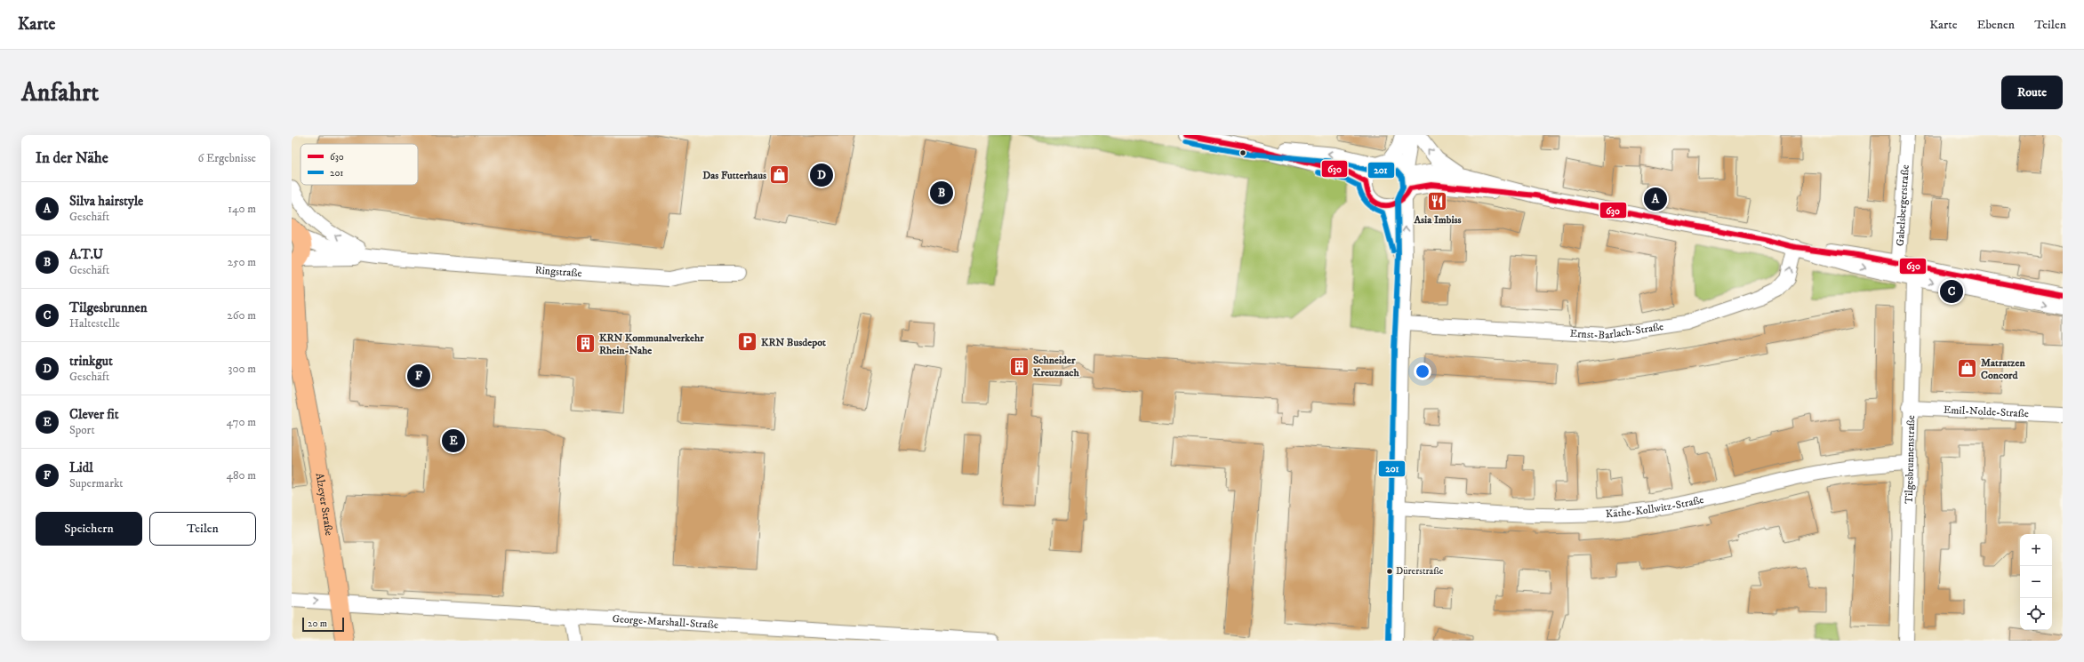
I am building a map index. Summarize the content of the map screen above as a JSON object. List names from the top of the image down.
{
  "streets": {
    "main road": ["Alzeyer Straße"],
    "street": [
      "Gabelsbergerstraße",
      "Ringstraße",
      "Ernst-Barlach-Straße",
      "Emil-Nolde-Straße",
      "Tilgesbrunnenstraße",
      "Käthe-Kollwitz-Straße",
      "George-Marshall-Straße"
    ]
  },
  "crossings": [
    ["Ringstraße", "Alzeyer Straße"],
    ["Emil-Nolde-Straße", "Tilgesbrunnenstraße"],
    ["Tilgesbrunnenstraße", "Käthe-Kollwitz-Straße"],
    ["Alzeyer Straße", "George-Marshall-Straße"]
  ],
  "places": {
    "shop": ["Das Futterhaus", "Matratzen Concord"],
    "restaurant": ["Asia Imbiss"],
    "parking": ["KRN Busdepot"],
    "building": ["KRN Kommunalverkehr Rhein-Nahe", "Schneider Kreuznach"],
    "other": ["Dürerstraße"]
  },
  "lines": ["transit line 630", "transit line 201"],
  "legend": ["630", "201"],
  "scale_bar": "20 m",
  "page": {
    "header": "Karte",
    "nav": ["Karte", "Ebenen", "Teilen"],
    "buttons": [
      "Route",
      ["Speichern", "Teilen"]
    ],
    "title": "Anfahrt",
    "heading": ["In der Nähe", "6 Ergebnisse"],
    "pins": [
      "D",
      "B",
      "A",
      "C",
      "F",
      "E"
    ],
    "list": [
      {
        "mark": "A",
        "name": "Silva hairstyle",
        "note": "Geschäft",
        "value": "140 m"
      },
      {
        "mark": "B",
        "name": "A.T.U",
        "note": "Geschäft",
        "value": "250 m"
      },
      {
        "mark": "C",
        "name": "Tilgesbrunnen",
        "note": "Haltestelle",
        "value": "260 m"
      },
      {
        "mark": "D",
        "name": "trinkgut",
        "note": "Geschäft",
        "value": "300 m"
      },
      {
        "mark": "E",
        "name": "Clever fit",
        "note": "Sport",
        "value": "470 m"
      },
      {
        "mark": "F",
        "name": "Lidl",
        "note": "Supermarkt",
        "value": "480 m"
      }
    ],
    "map_buttons": ["+", "−"],
    "scale": "20 m"
  }
}
